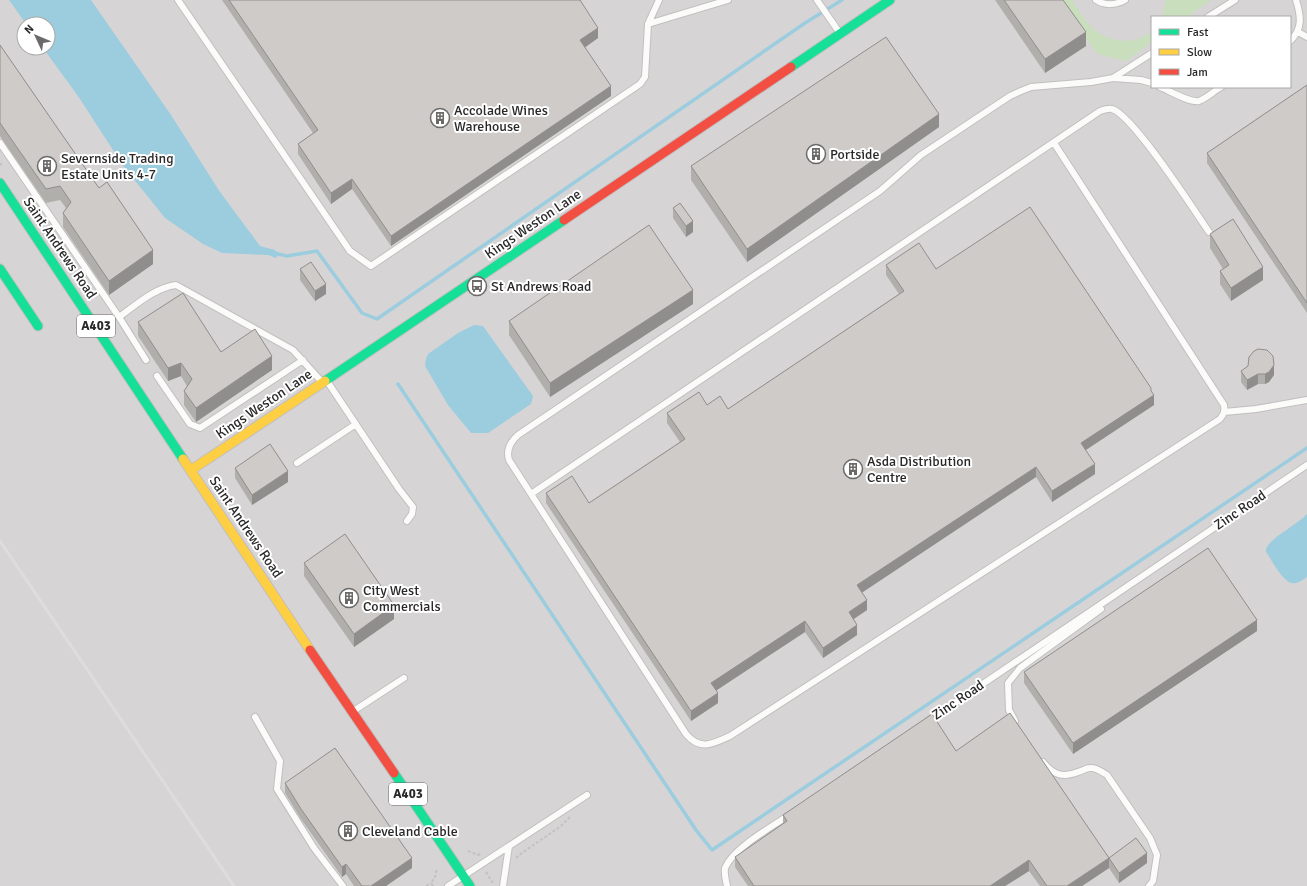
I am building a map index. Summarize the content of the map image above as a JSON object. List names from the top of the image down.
{
  "streets": {
    "main road": ["Kings Weston Lane", "Saint Andrews Road", "A403"],
    "lane": ["Zinc Road"]
  },
  "crossings": [
    ["Kings Weston Lane", "Saint Andrews Road"]
  ],
  "places": {
    "building": [
      "Accolade Wines Warehouse",
      "Portside",
      "Severnside Trading Estate Units 4-7",
      "Asda Distribution Centre",
      "City West Commercials",
      "Cleveland Cable"
    ],
    "bus stop": ["St Andrews Road"]
  },
  "legend": ["Fast", "Slow", "Jam"],
  "north": "top left"
}
